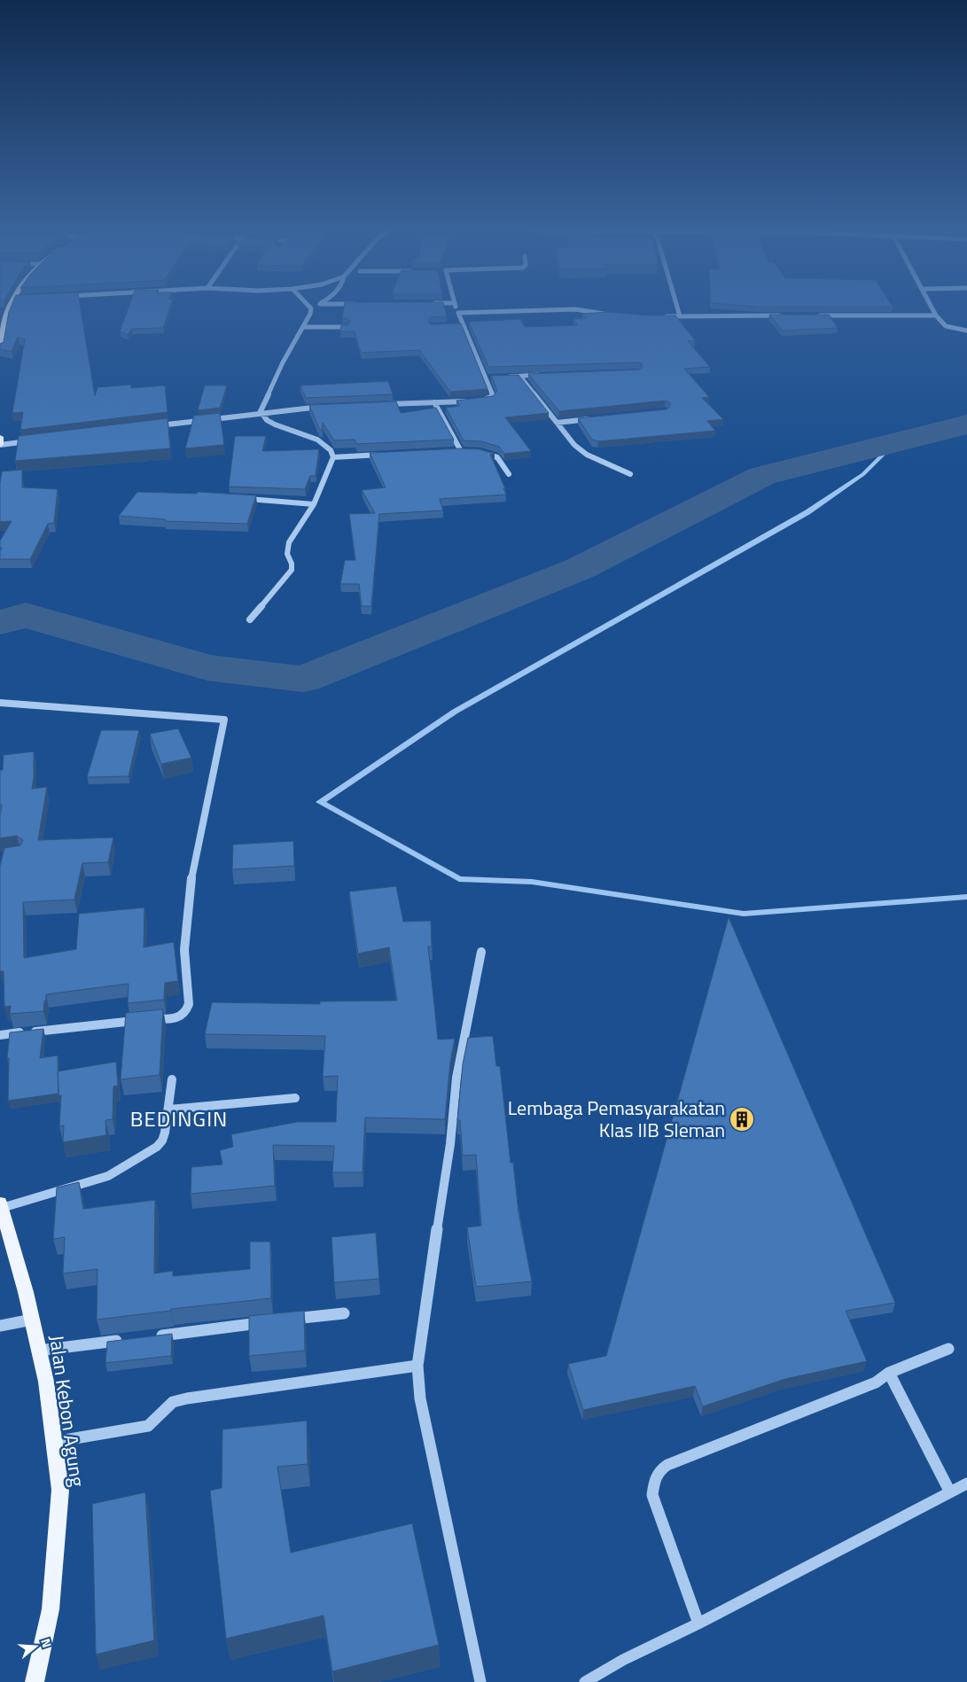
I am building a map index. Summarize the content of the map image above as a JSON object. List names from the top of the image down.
{
  "streets": {
    "main road": ["Jalan Kebon Agung"]
  },
  "districts": ["BEDINGIN"],
  "places": {
    "building": ["Lembaga Pemasyarakatan Klas IIB Sleman"]
  },
  "north": "right"
}
